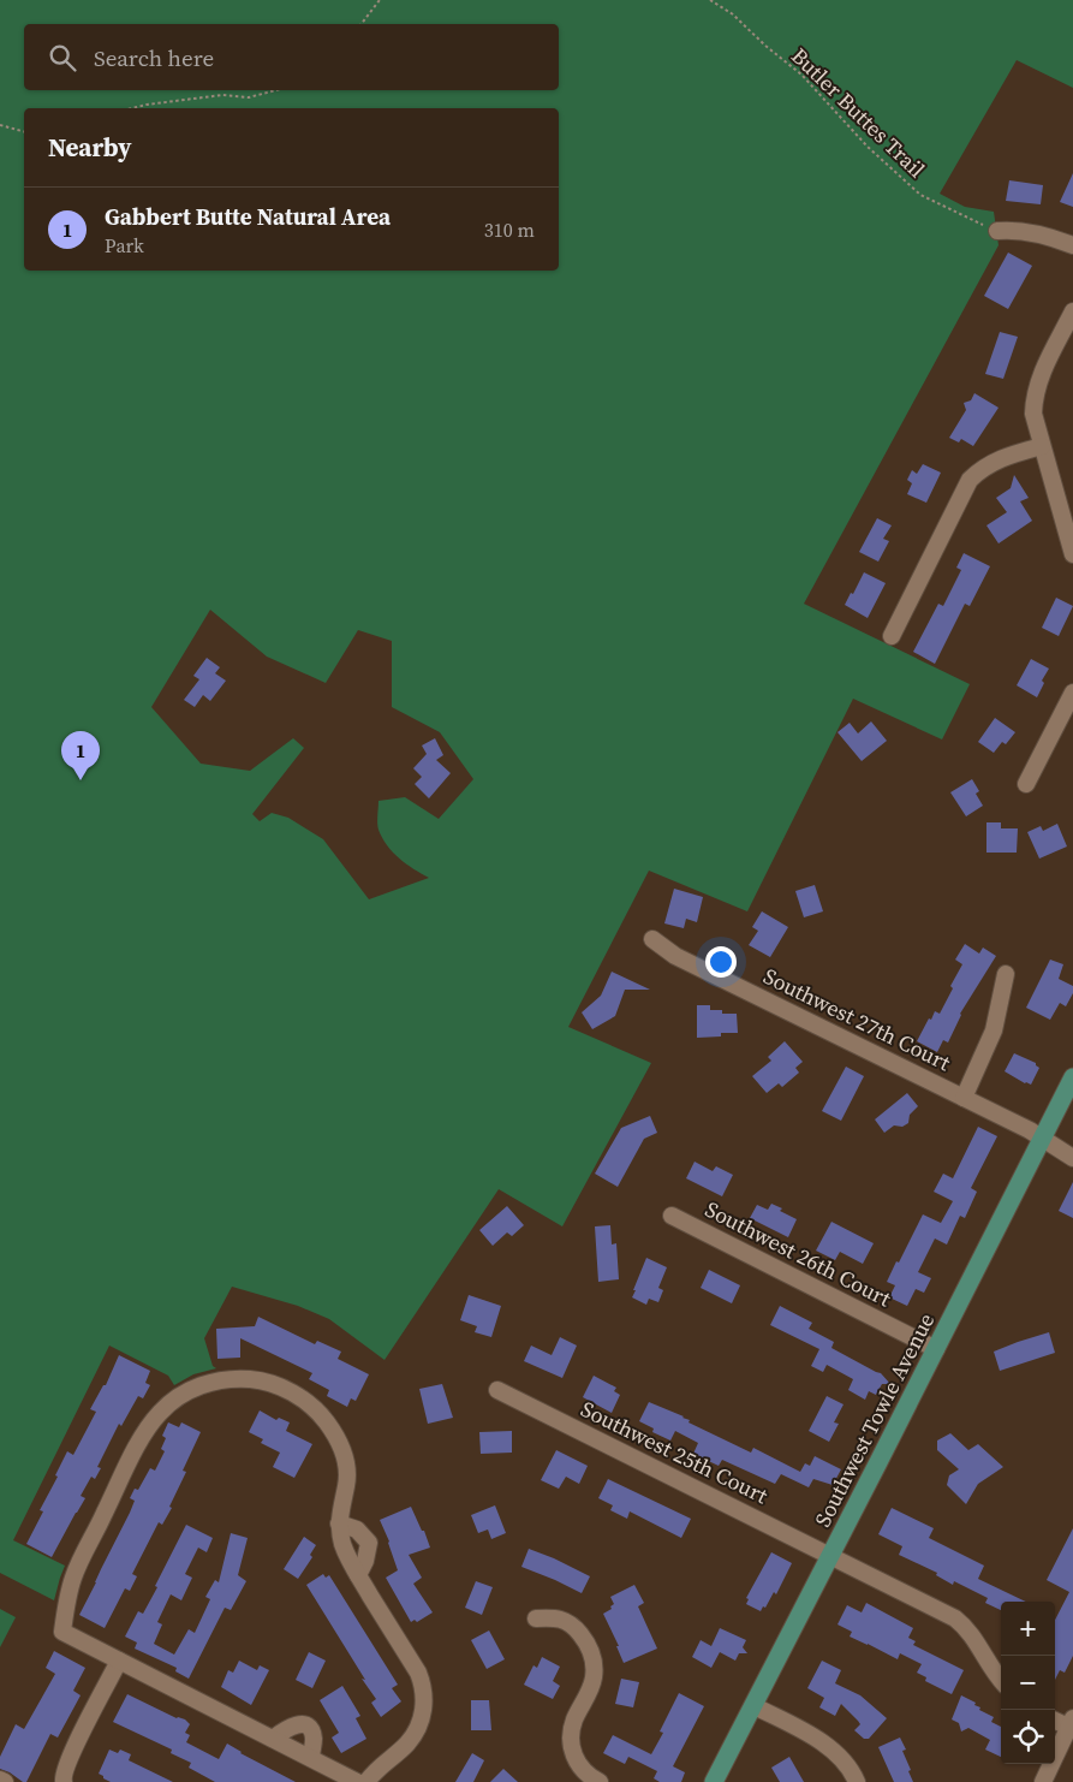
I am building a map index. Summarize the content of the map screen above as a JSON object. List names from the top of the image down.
{
  "streets": {
    "main road": ["Southwest Towle Avenue"],
    "street": ["Southwest 27th Court", "Southwest 26th Court", "Southwest 25th Court"],
    "path": ["Butler Buttes Trail"]
  },
  "crossings": [
    ["Southwest 27th Court", "Southwest Towle Avenue"],
    ["Southwest 26th Court", "Southwest Towle Avenue"],
    ["Southwest Towle Avenue", "Southwest 25th Court"]
  ],
  "page": {
    "search": "Search here",
    "heading": "Nearby",
    "list": [
      {
        "mark": "1",
        "name": "Gabbert Butte Natural Area",
        "note": "Park",
        "value": "310 m"
      }
    ],
    "pins": "1",
    "map_buttons": ["+", "−"]
  }
}
